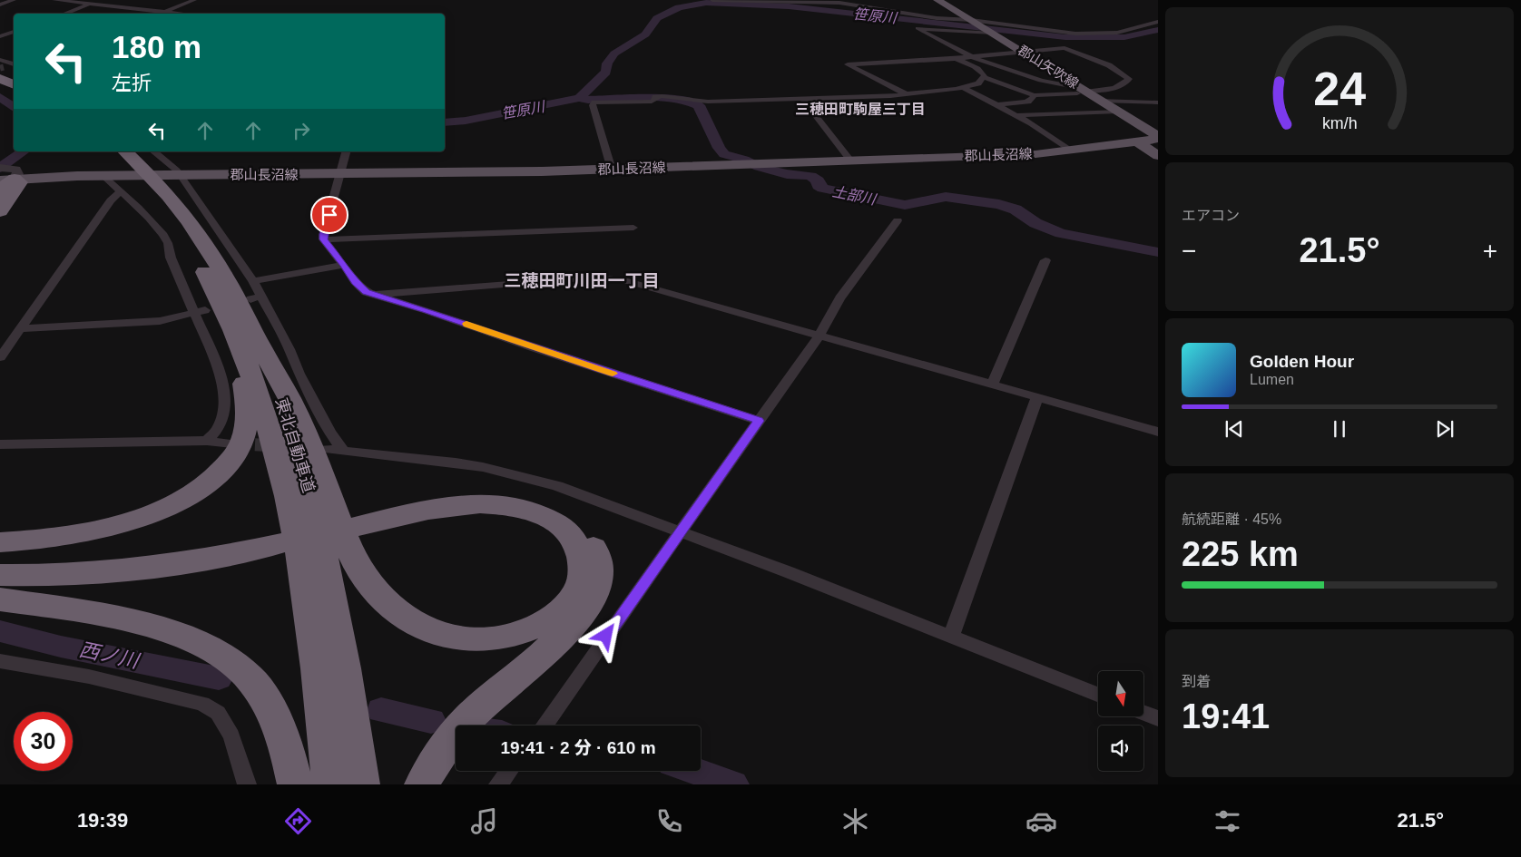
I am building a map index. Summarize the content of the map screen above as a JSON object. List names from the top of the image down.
{
  "streets": {
    "highway": ["東北自動車道"],
    "main road": ["郡山矢吹線", "郡山長沼線"]
  },
  "crossings": [
    ["郡山矢吹線", "郡山長沼線"]
  ],
  "districts": ["三穂田町駒屋三丁目", "三穂田町川田一丁目"],
  "water": ["笹原川", "土部川", "西ノ川"],
  "north": "bottom",
  "page": {
    "turn": ["180 m", "左折"],
    "tile": [
      "エアコン",
      ["航続距離 · 45%", "225 km"],
      ["到着", "19:41"]
    ],
    "heat": ["−", "21.5°", "+"],
    "song": ["Golden Hour", "Lumen"],
    "limit": "30",
    "trip": "19:41 · 2 分 · 610 m",
    "tabs": ["19:39", "21.5°"],
    "gauge": ["24", "km/h"]
  }
}
